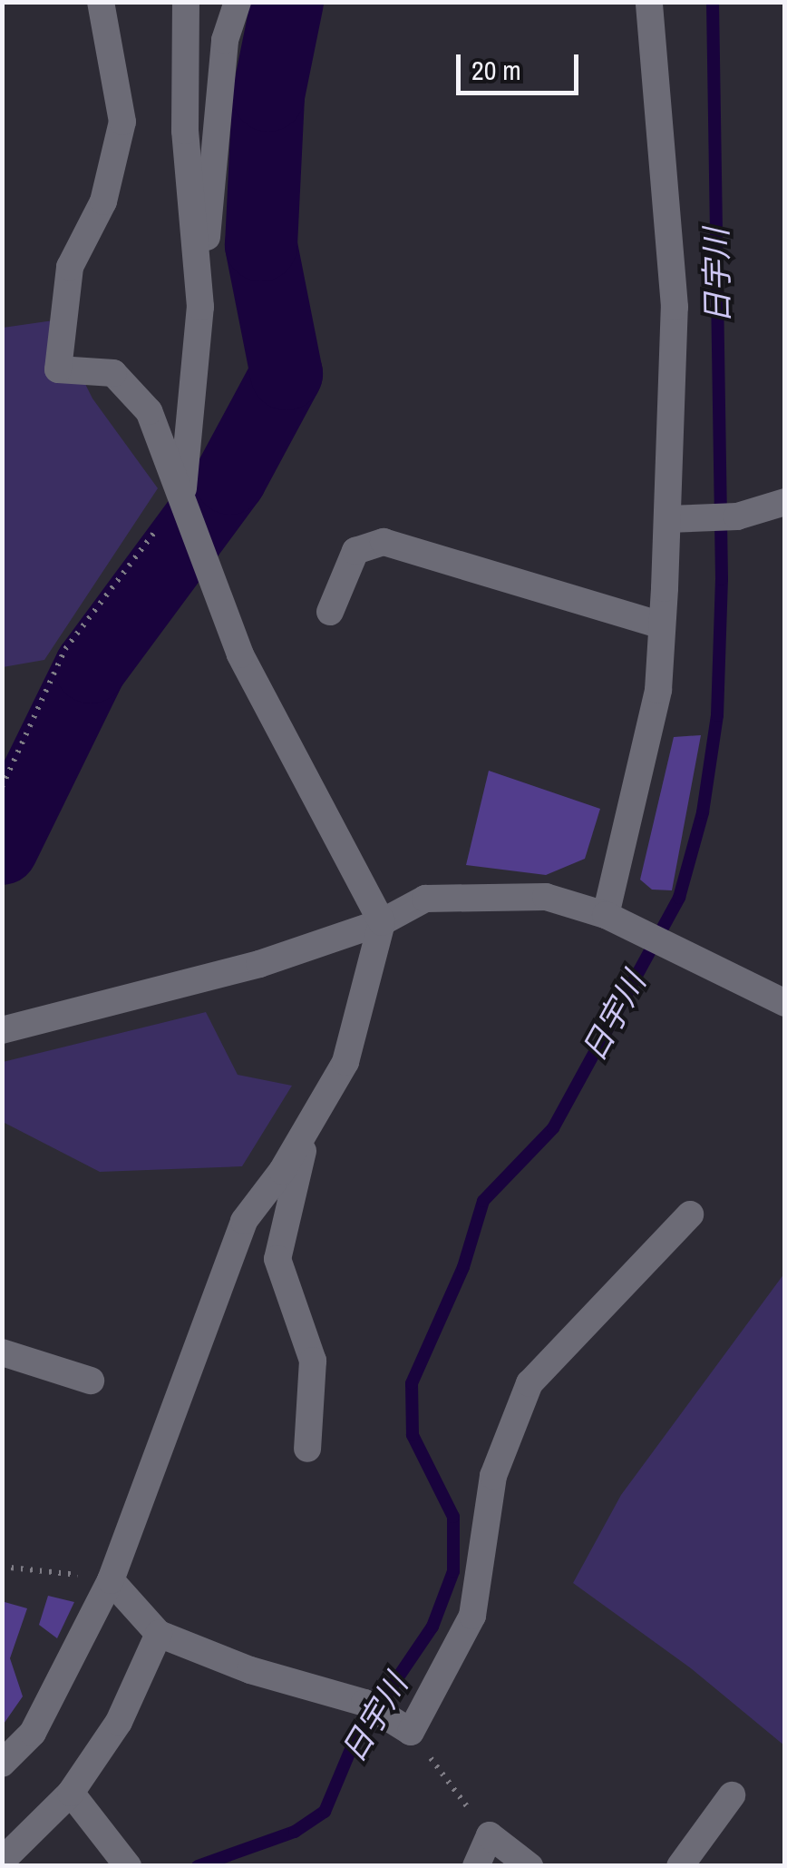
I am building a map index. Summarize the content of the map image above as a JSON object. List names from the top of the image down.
{
  "water": ["日宇川"],
  "scale_bar": "20 m"
}
